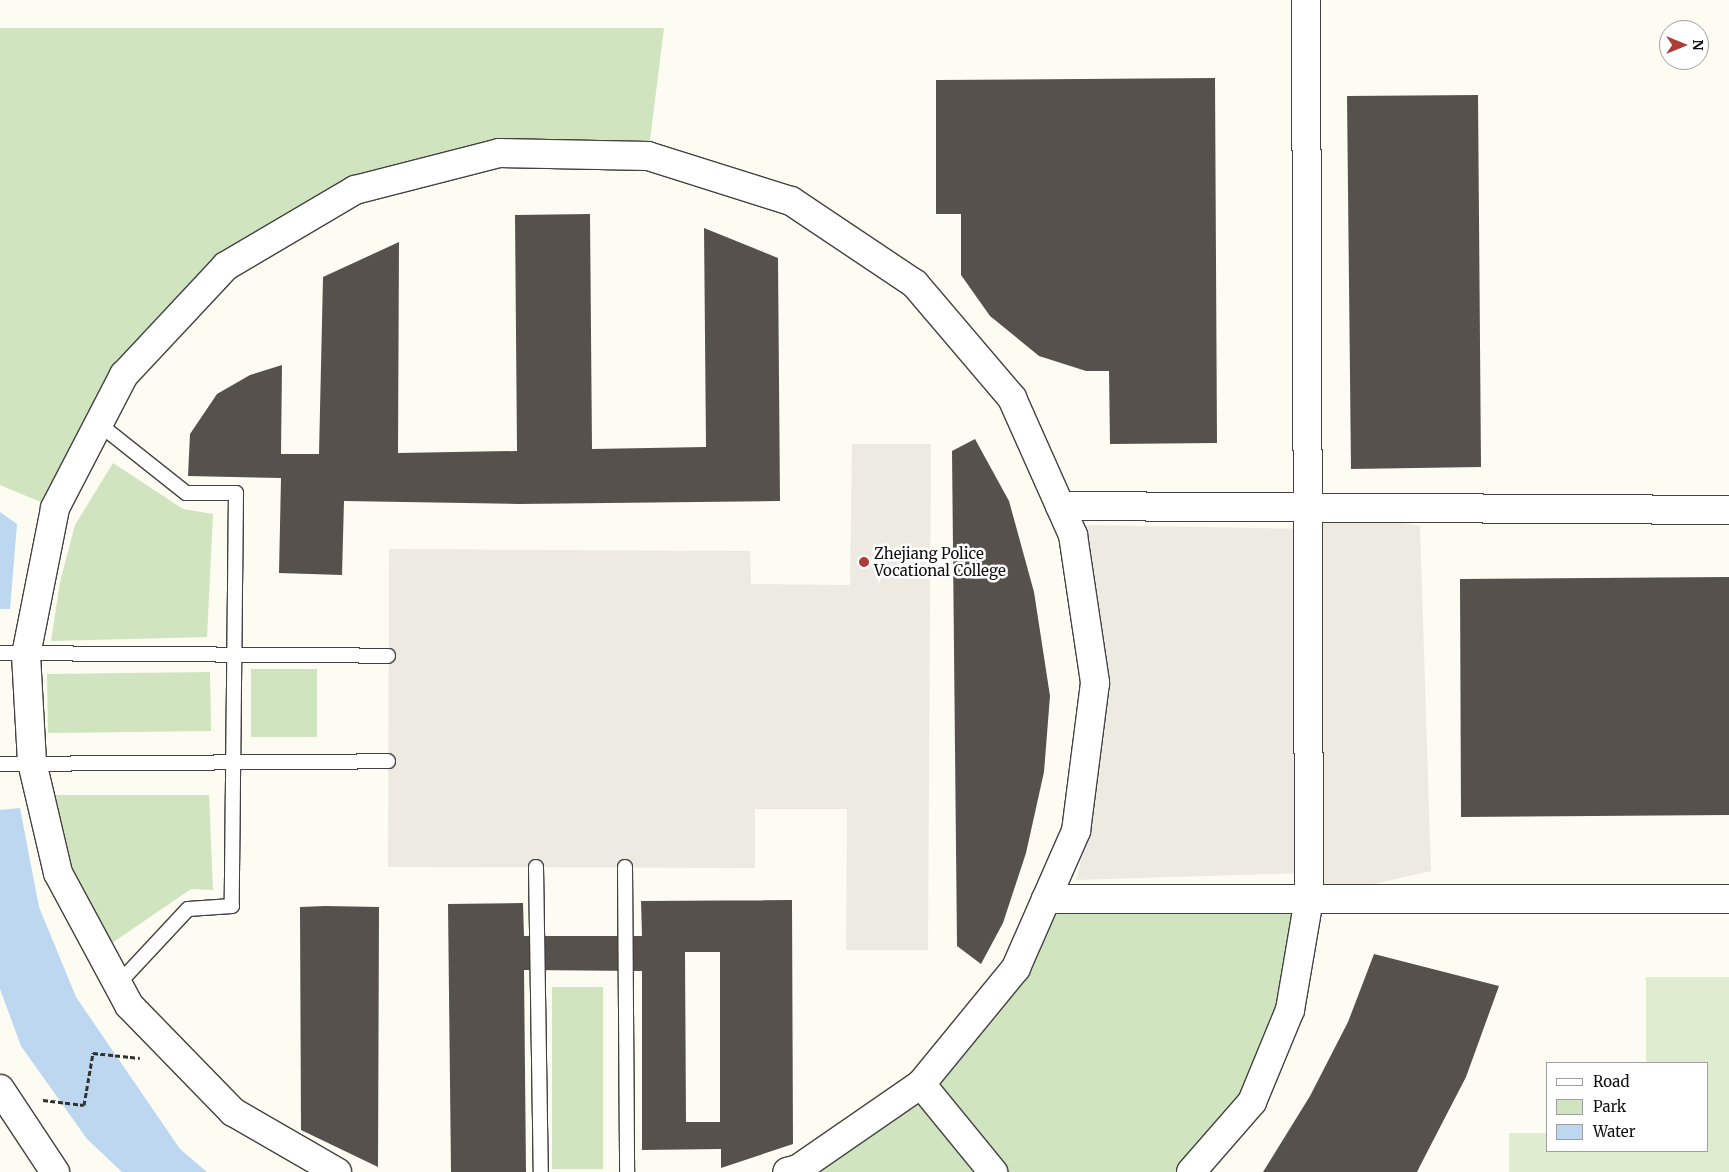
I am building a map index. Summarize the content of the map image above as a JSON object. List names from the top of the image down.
{
  "places": ["Zhejiang Police Vocational College"],
  "legend": ["Road", "Park", "Water"],
  "north": "right"
}
